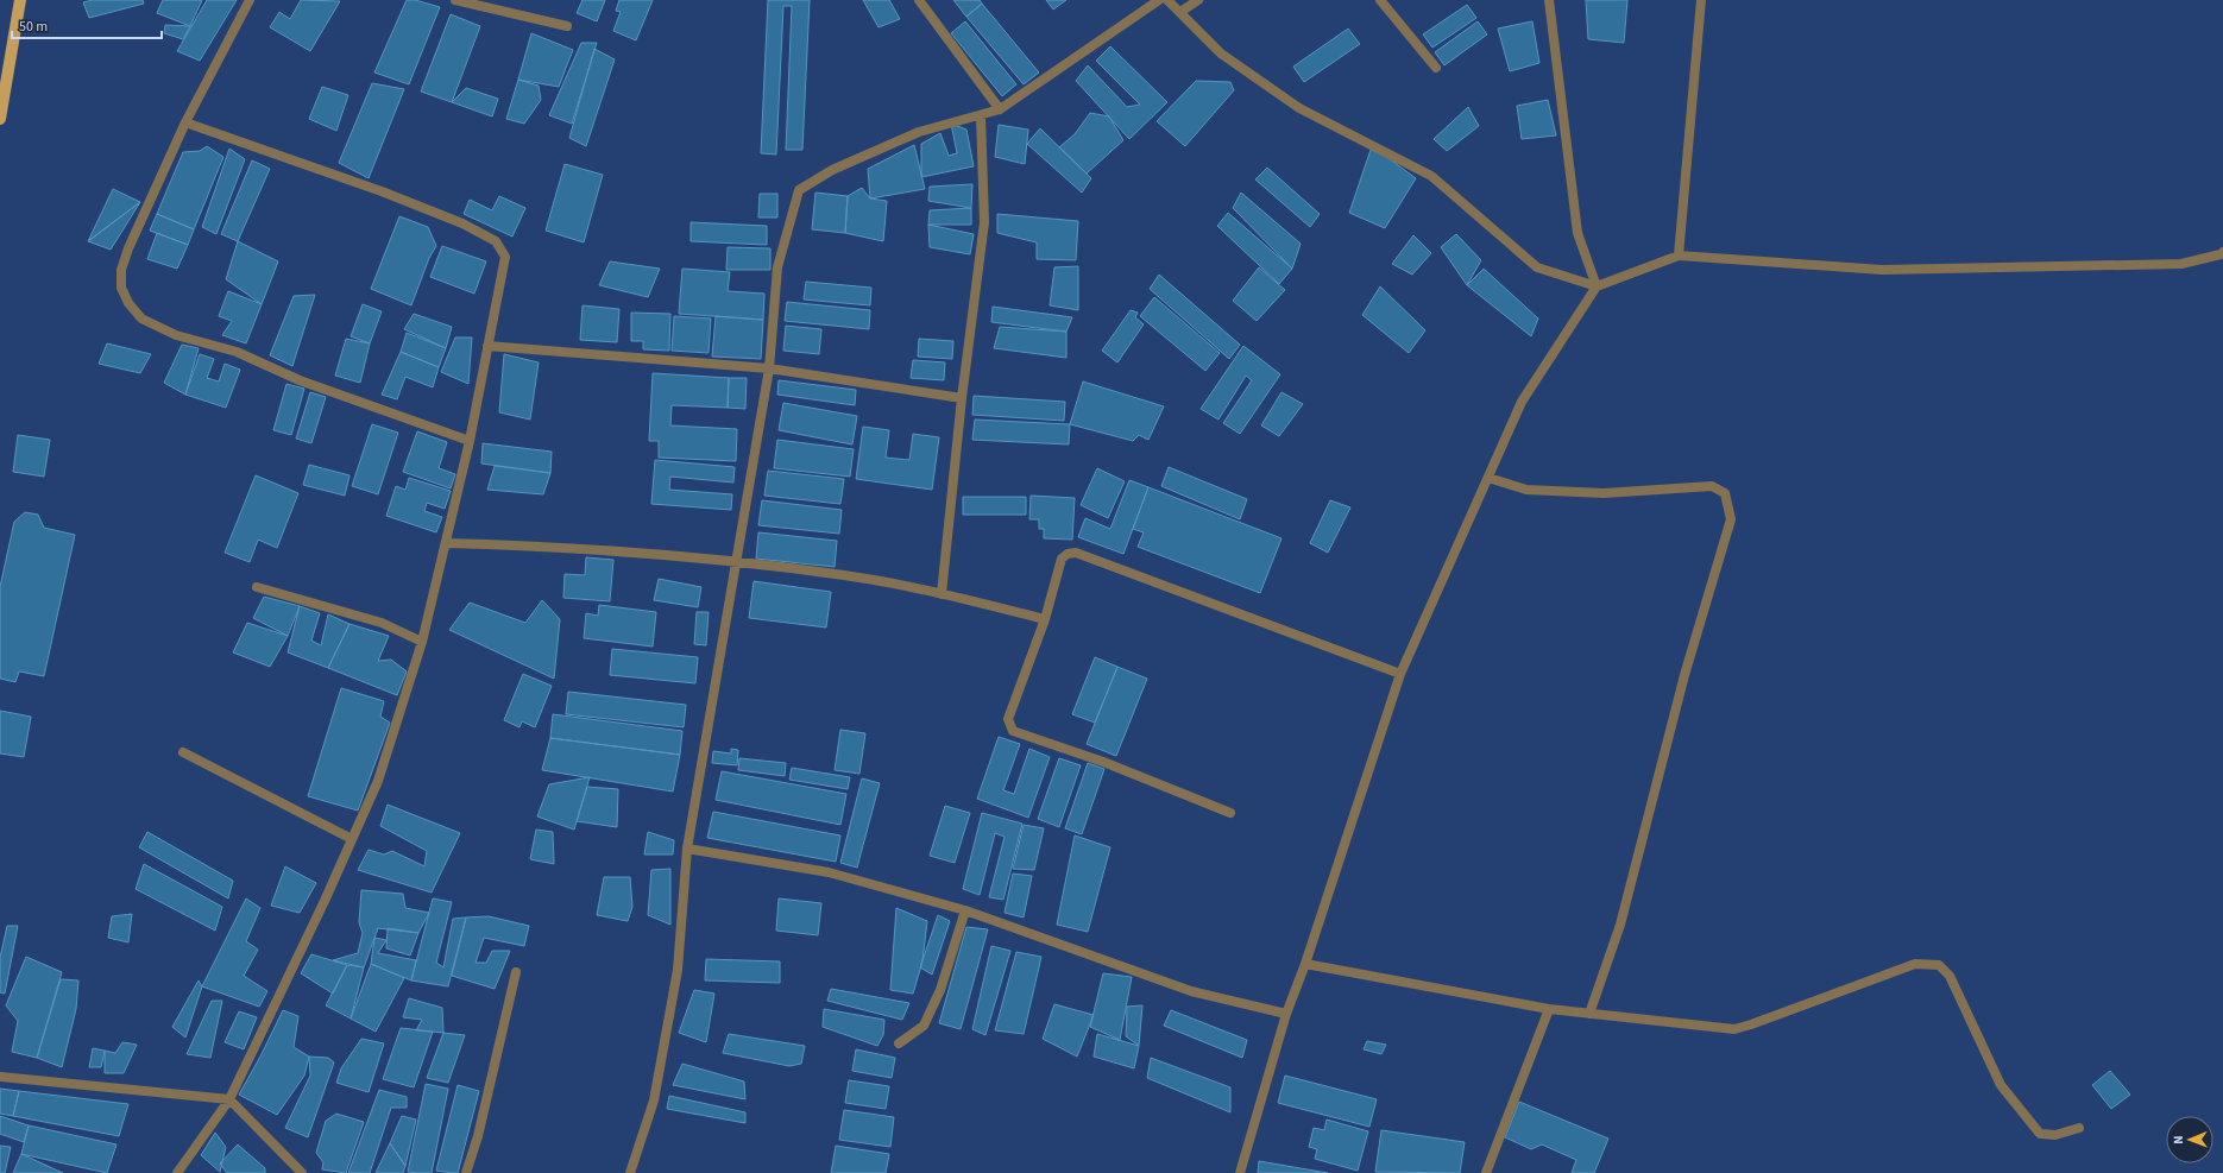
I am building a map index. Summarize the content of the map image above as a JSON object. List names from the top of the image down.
{
  "scale_bar": "50 m",
  "north": "left"
}
